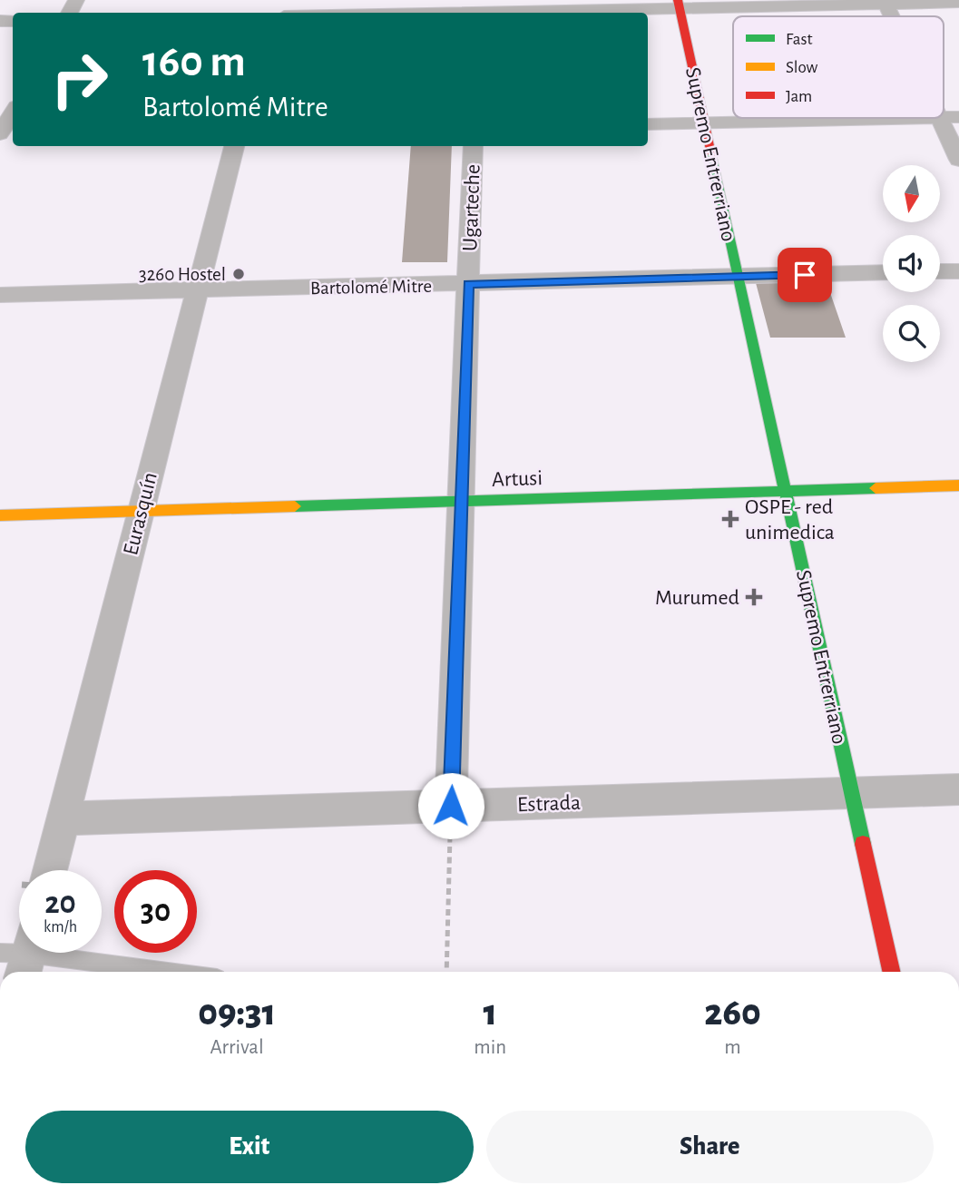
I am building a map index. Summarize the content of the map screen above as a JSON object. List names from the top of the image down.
{
  "streets": {
    "street": [
      "Supremo Entrerriano",
      "Ugarteche",
      "Bartolomé Mitre",
      "Artusi",
      "Eurasquín",
      "Estrada"
    ]
  },
  "crossings": [
    ["Supremo Entrerriano", "Bartolomé Mitre"],
    ["Supremo Entrerriano", "Artusi"],
    ["Supremo Entrerriano", "Estrada"],
    ["Ugarteche", "Bartolomé Mitre"],
    ["Ugarteche", "Artusi"],
    ["Ugarteche", "Estrada"],
    ["Bartolomé Mitre", "Eurasquín"],
    ["Artusi", "Eurasquín"],
    ["Eurasquín", "Estrada"]
  ],
  "places": {
    "other": ["3260 Hostel"],
    "health": ["OSPE - red unimedica", "Murumed"]
  },
  "legend": ["Fast", "Slow", "Jam"],
  "north": "bottom",
  "page": {
    "turn": ["160 m", "Bartolomé Mitre"],
    "speed": "20 km/h",
    "limit": "30",
    "eta": [
      "09:31",
      "Arrival",
      "1",
      "min",
      "260",
      "m"
    ],
    "buttons": ["Exit", "Share"]
  }
}
